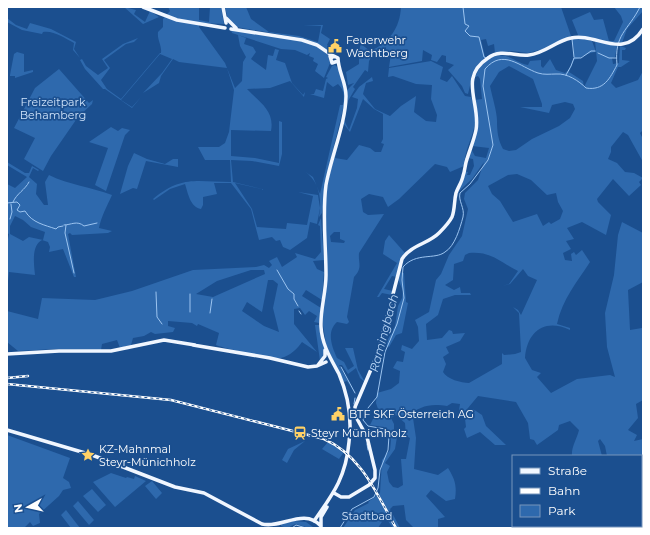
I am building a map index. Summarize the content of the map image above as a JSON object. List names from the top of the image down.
{
  "water": ["Ramingbach"],
  "parks": ["Freizeitpark Behamberg", "Stadtbad"],
  "places": {
    "public building": ["Feuerwehr Wachtberg", "BTF SKF Österreich AG"],
    "station": ["Steyr Münichholz"],
    "place": ["KZ-Mahnmal Steyr-Münichholz"]
  },
  "legend": ["Straße", "Bahn", "Park"],
  "north": "left"
}
